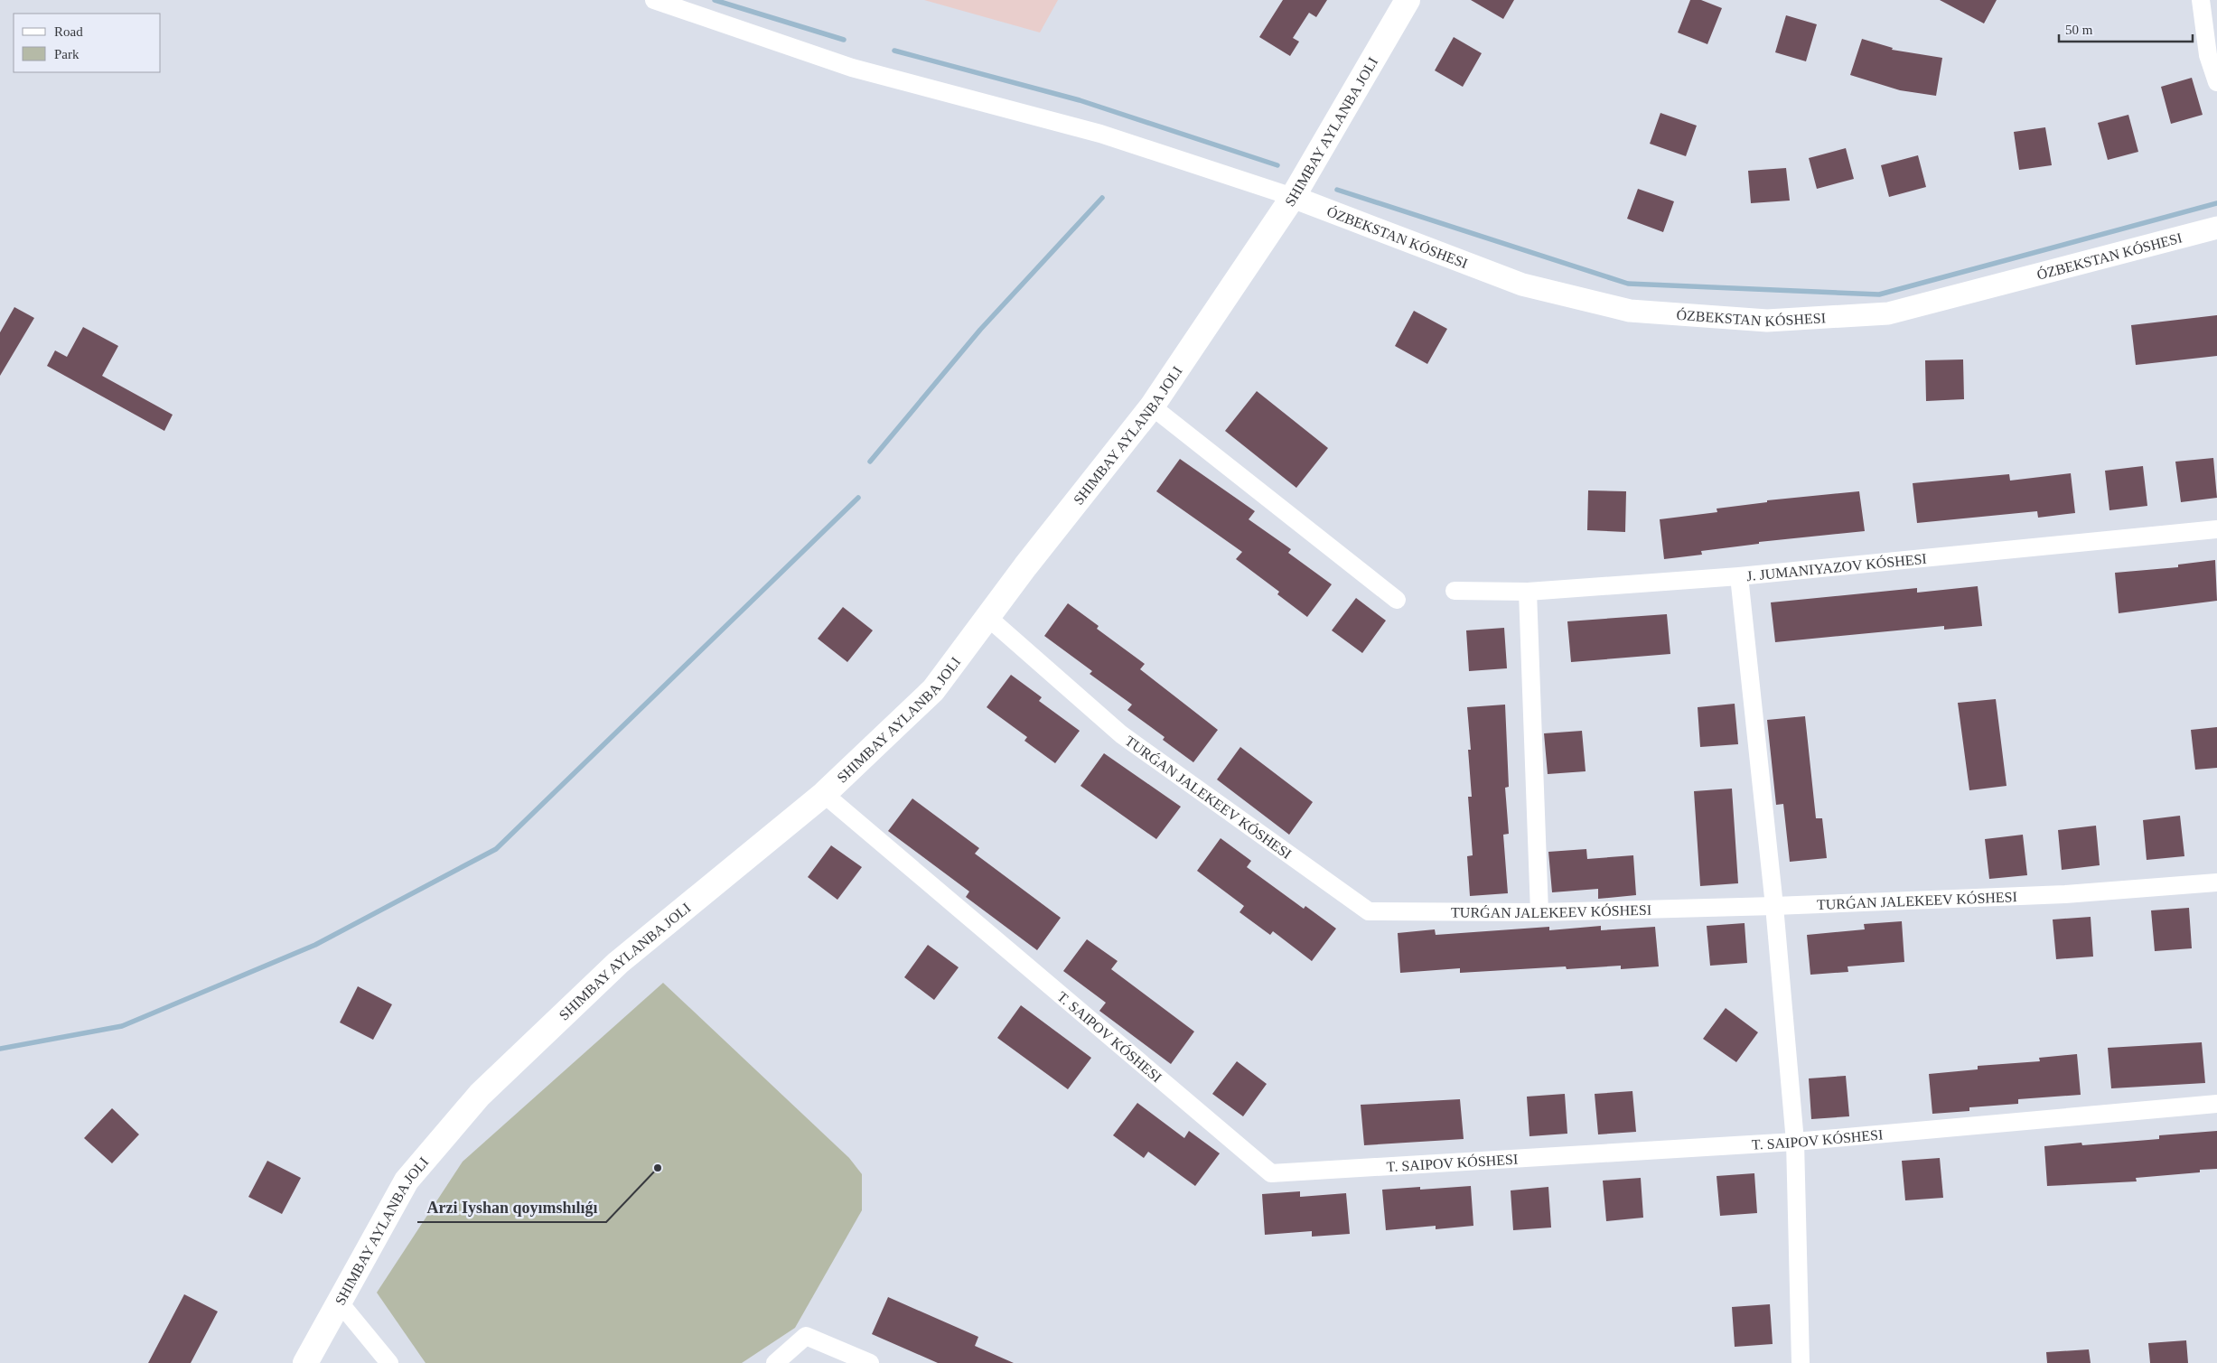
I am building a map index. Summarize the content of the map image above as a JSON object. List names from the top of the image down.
{
  "streets": {
    "street": [
      "ÓZBEKSTAN KÓSHESI",
      "J. JUMANIYAZOV KÓSHESI",
      "TURǴAN JALEKEEV KÓSHESI",
      "T. SAIPOV KÓSHESI"
    ]
  },
  "places": ["Arzi Iyshan qoyımshılıǵı"],
  "legend": ["Road", "Park"],
  "scale_bar": "50 m"
}
